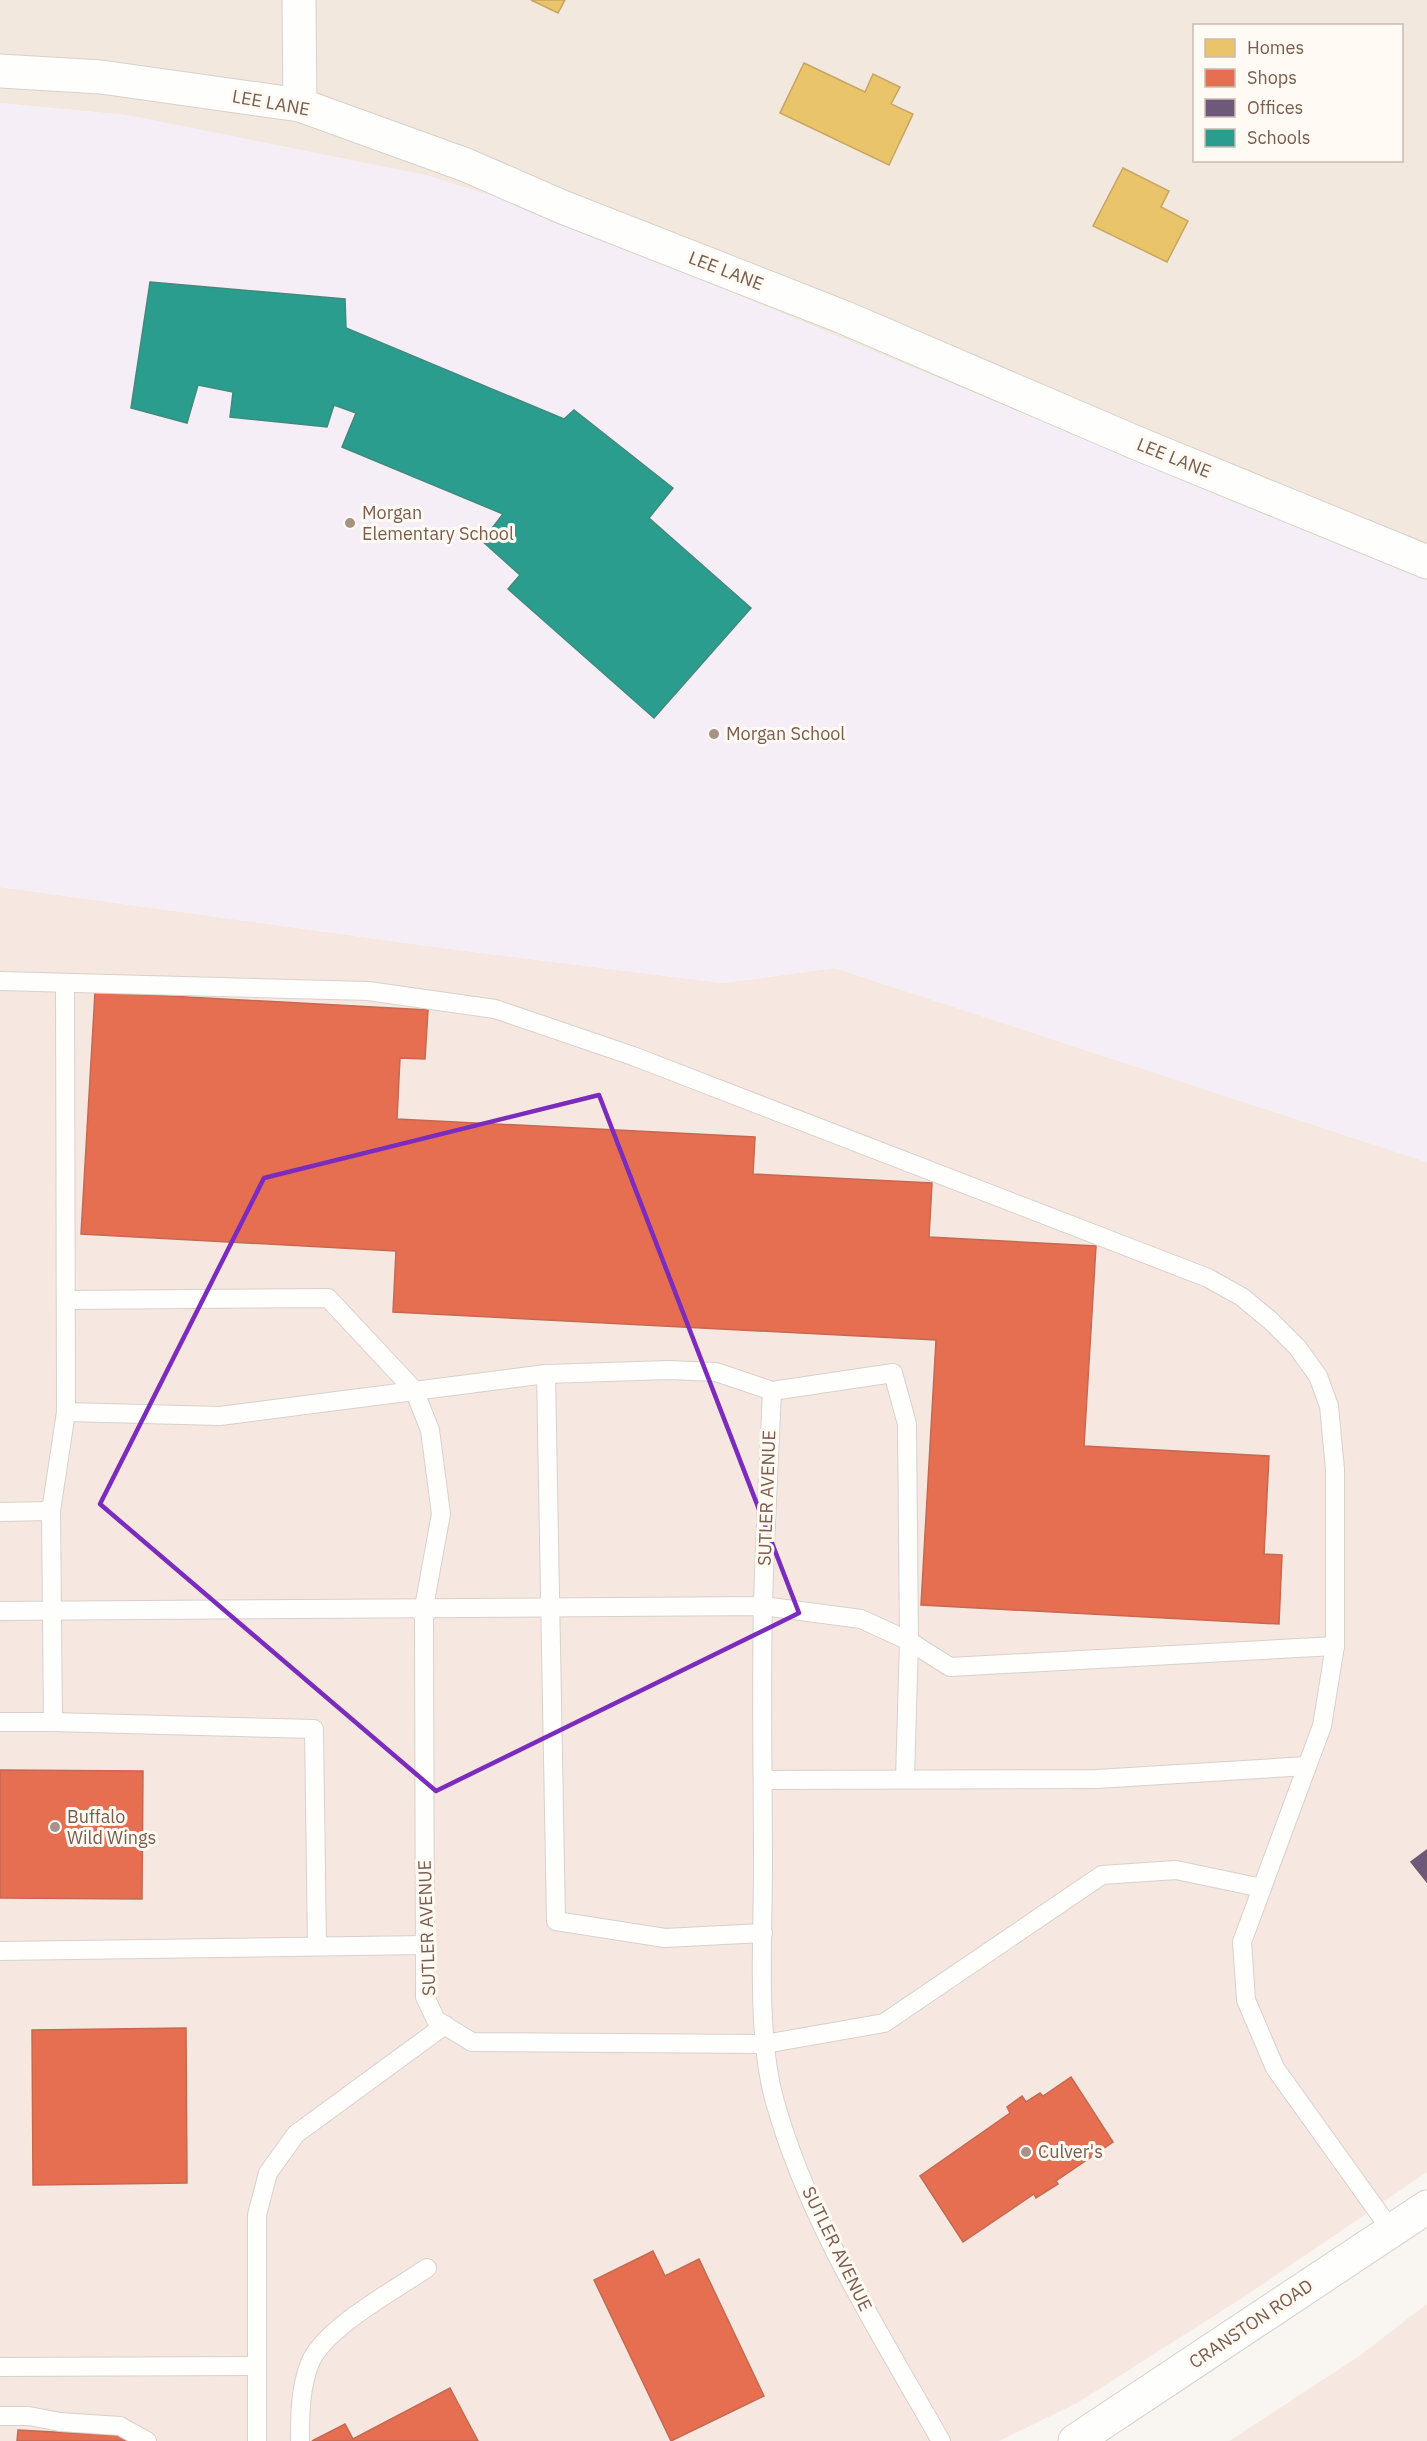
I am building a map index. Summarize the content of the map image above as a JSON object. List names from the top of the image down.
{
  "streets": {
    "street": ["LEE LANE", "CRANSTON ROAD"],
    "lane": ["SUTLER AVENUE"]
  },
  "places": [
    "Morgan Elementary School",
    "Morgan School",
    "Buffalo Wild Wings",
    "Culver's"
  ],
  "legend": [
    "Homes",
    "Shops",
    "Offices",
    "Schools"
  ]
}
